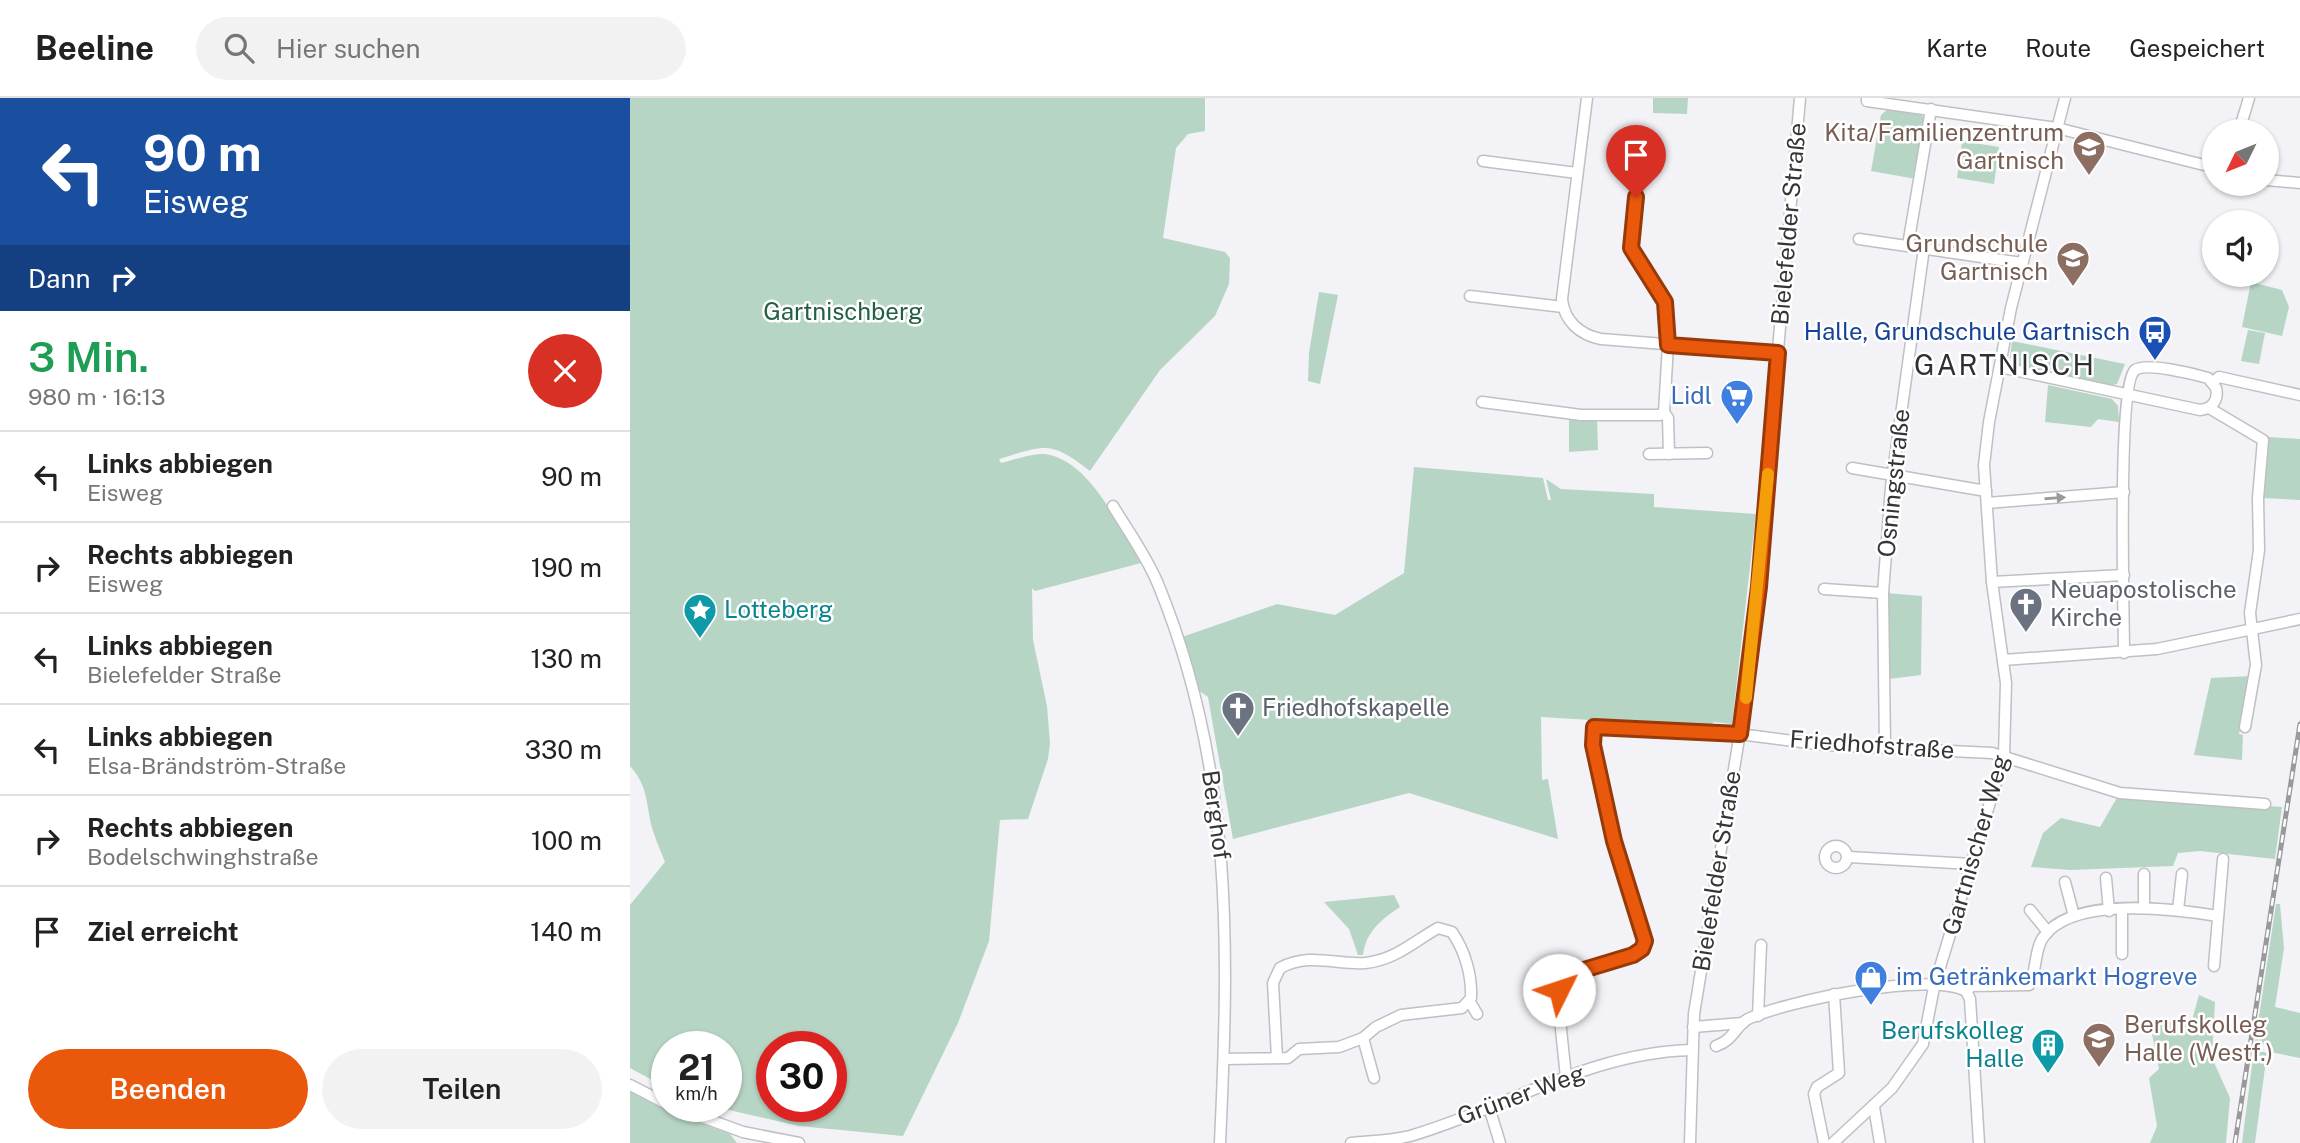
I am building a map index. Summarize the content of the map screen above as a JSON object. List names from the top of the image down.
{
  "streets": {
    "street": [
      "Bielefelder Straße",
      "Osningstraße",
      "Friedhofstraße",
      "Berghof",
      "Gartnischer Weg",
      "Grüner Weg"
    ]
  },
  "crossings": [
    ["Bielefelder Straße", "Friedhofstraße"],
    ["Bielefelder Straße", "Grüner Weg"],
    ["Osningstraße", "Friedhofstraße"],
    ["Friedhofstraße", "Gartnischer Weg"],
    ["Friedhofstraße", "Grüner Weg"]
  ],
  "districts": ["GARTNISCH"],
  "parks": ["Gartnischberg"],
  "places": {
    "school or university": ["Kita/Familienzentrum Gartnisch", "Grundschule Gartnisch", "Berufskolleg Halle (Westf.)"],
    "bus stop": ["Halle, Grundschule Gartnisch"],
    "supermarket": ["Lidl"],
    "church": ["Neuapostolische Kirche", "Friedhofskapelle"],
    "place": ["Lotteberg"],
    "shop": ["im Getränkemarkt Hogreve"],
    "building": ["Berufskolleg Halle"]
  },
  "north": "bottom left",
  "page": {
    "header": "Beeline",
    "search": "Hier suchen",
    "nav": ["Karte", "Route", "Gespeichert"],
    "turn": ["90 m", "Eisweg"],
    "then": "Dann",
    "heading": ["3 Min.", "980 m · 16:13"],
    "list": [
      {
        "name": "Links abbiegen",
        "note": "Eisweg",
        "value": "90 m"
      },
      {
        "name": "Rechts abbiegen",
        "note": "Eisweg",
        "value": "190 m"
      },
      {
        "name": "Links abbiegen",
        "note": "Bielefelder Straße",
        "value": "130 m"
      },
      {
        "name": "Links abbiegen",
        "note": "Elsa-Brändström-Straße",
        "value": "330 m"
      },
      {
        "name": "Rechts abbiegen",
        "note": "Bodelschwinghstraße",
        "value": "100 m"
      },
      {
        "name": "Ziel erreicht",
        "value": "140 m"
      }
    ],
    "speed": "21 km/h",
    "limit": "30",
    "buttons": ["Beenden", "Teilen"]
  }
}
